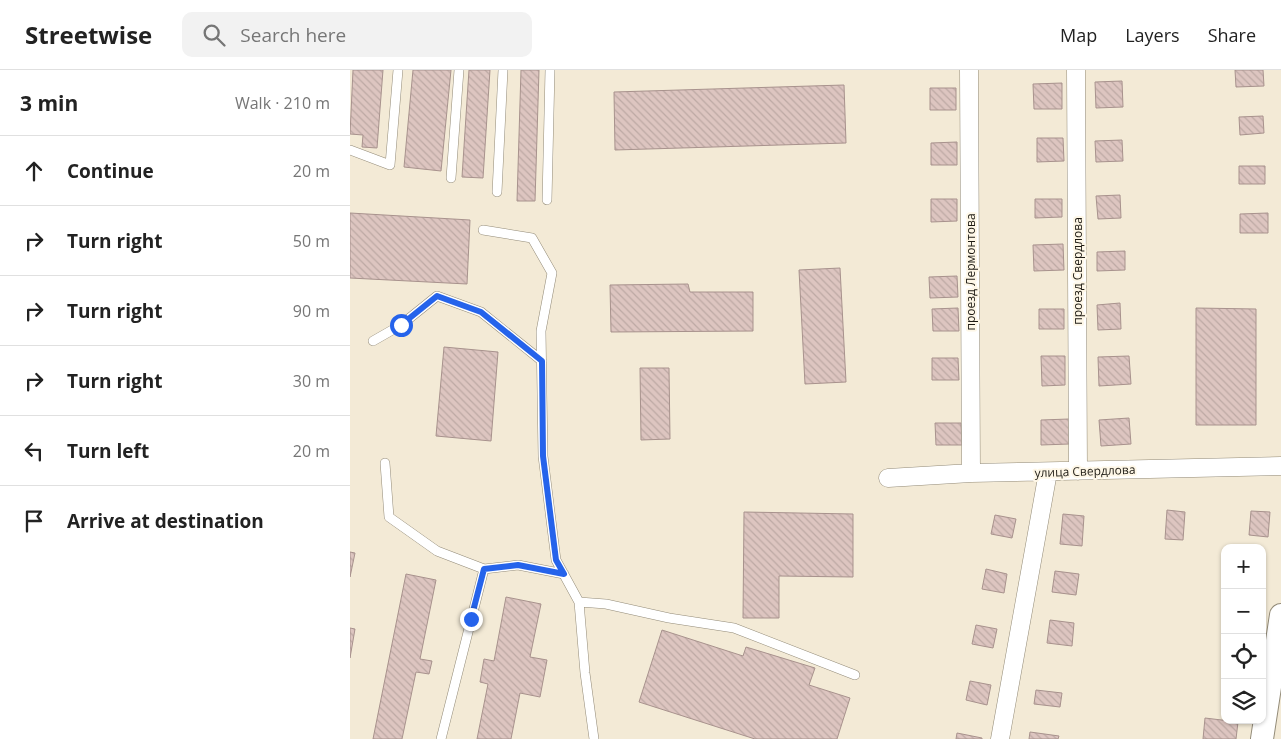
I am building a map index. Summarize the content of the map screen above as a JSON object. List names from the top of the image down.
{
  "streets": {
    "street": ["проезд Свердлова", "проезд Лермонтова", "улица Свердлова"]
  },
  "crossings": [
    ["проезд Свердлова", "улица Свердлова"],
    ["проезд Лермонтова", "улица Свердлова"]
  ],
  "page": {
    "header": "Streetwise",
    "search": "Search here",
    "nav": ["Map", "Layers", "Share"],
    "heading": ["3 min", "Walk · 210 m"],
    "list": [
      ["Continue", "20 m"],
      ["Turn right", "50 m"],
      ["Turn right", "90 m"],
      ["Turn right", "30 m"],
      ["Turn left", "20 m"],
      "Arrive at destination"
    ],
    "map_buttons": ["+", "−"]
  }
}
